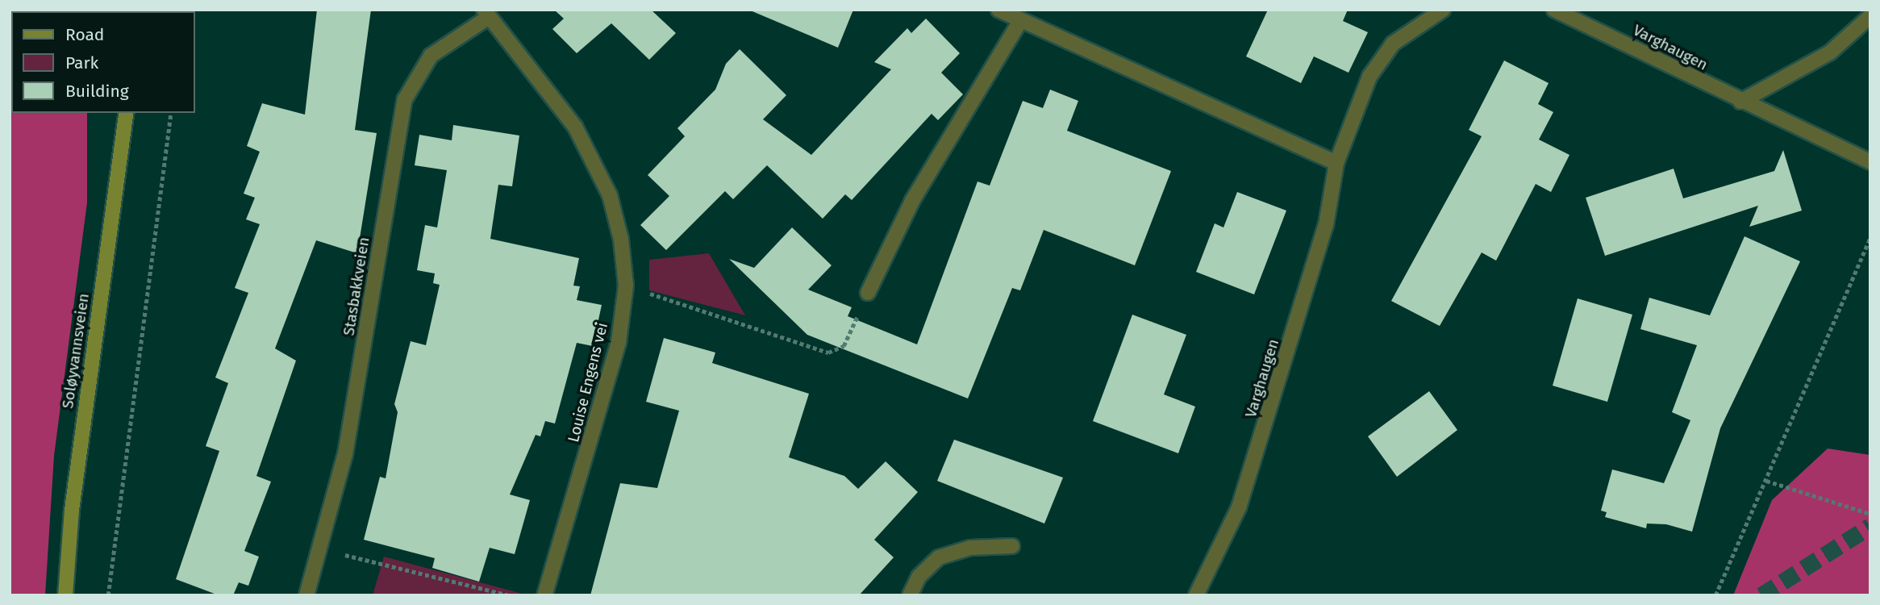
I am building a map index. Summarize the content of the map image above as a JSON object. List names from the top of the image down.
{
  "streets": {
    "street": [
      "Varghaugen",
      "Stasbakkveien",
      "Soløyvannsveien",
      "Louise Engens vei"
    ]
  },
  "crossings": [
    ["Stasbakkveien", "Louise Engens vei"]
  ],
  "legend": ["Road", "Park", "Building"]
}
